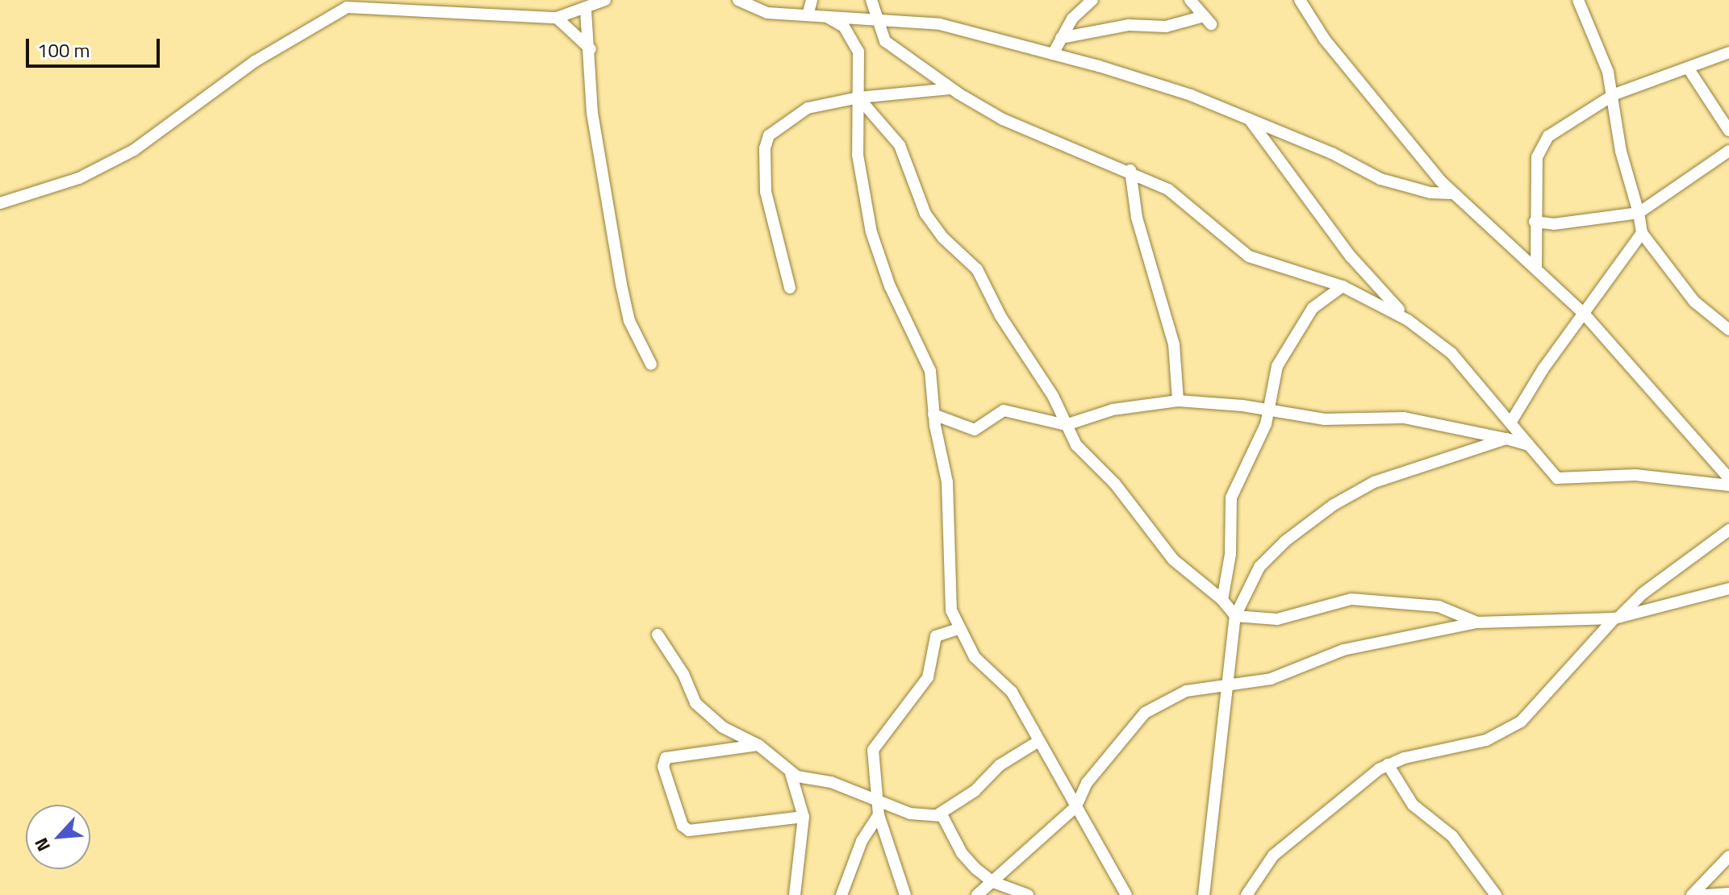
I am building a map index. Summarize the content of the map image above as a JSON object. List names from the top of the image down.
{
  "scale_bar": "100 m",
  "north": "bottom left"
}
